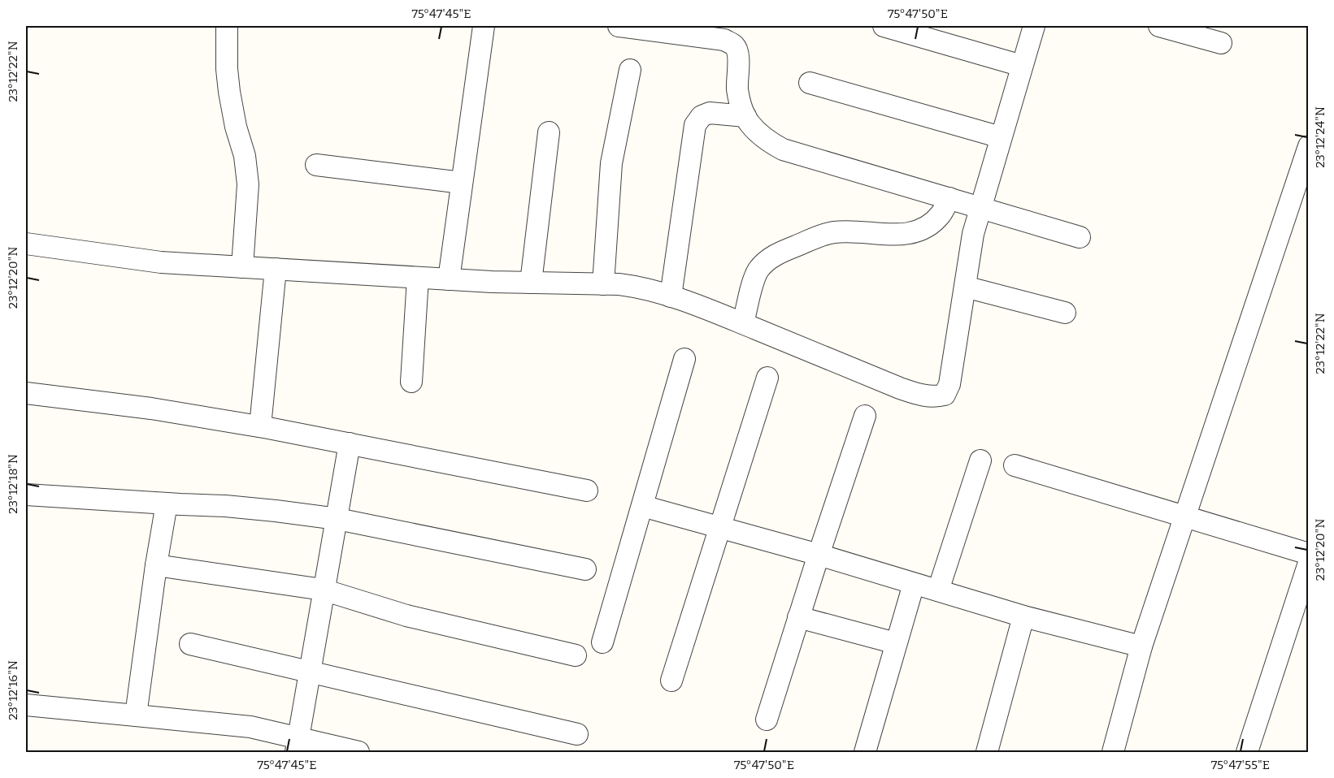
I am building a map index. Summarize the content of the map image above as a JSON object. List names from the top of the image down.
{
  "coordinates": [
    "75°47'45\"E",
    "75°47'50\"E",
    "23°12'22\"N",
    "23°12'24\"N",
    "23°12'20\"N",
    "23°12'18\"N",
    "23°12'16\"N",
    "75°47'55\"E"
  ]
}
